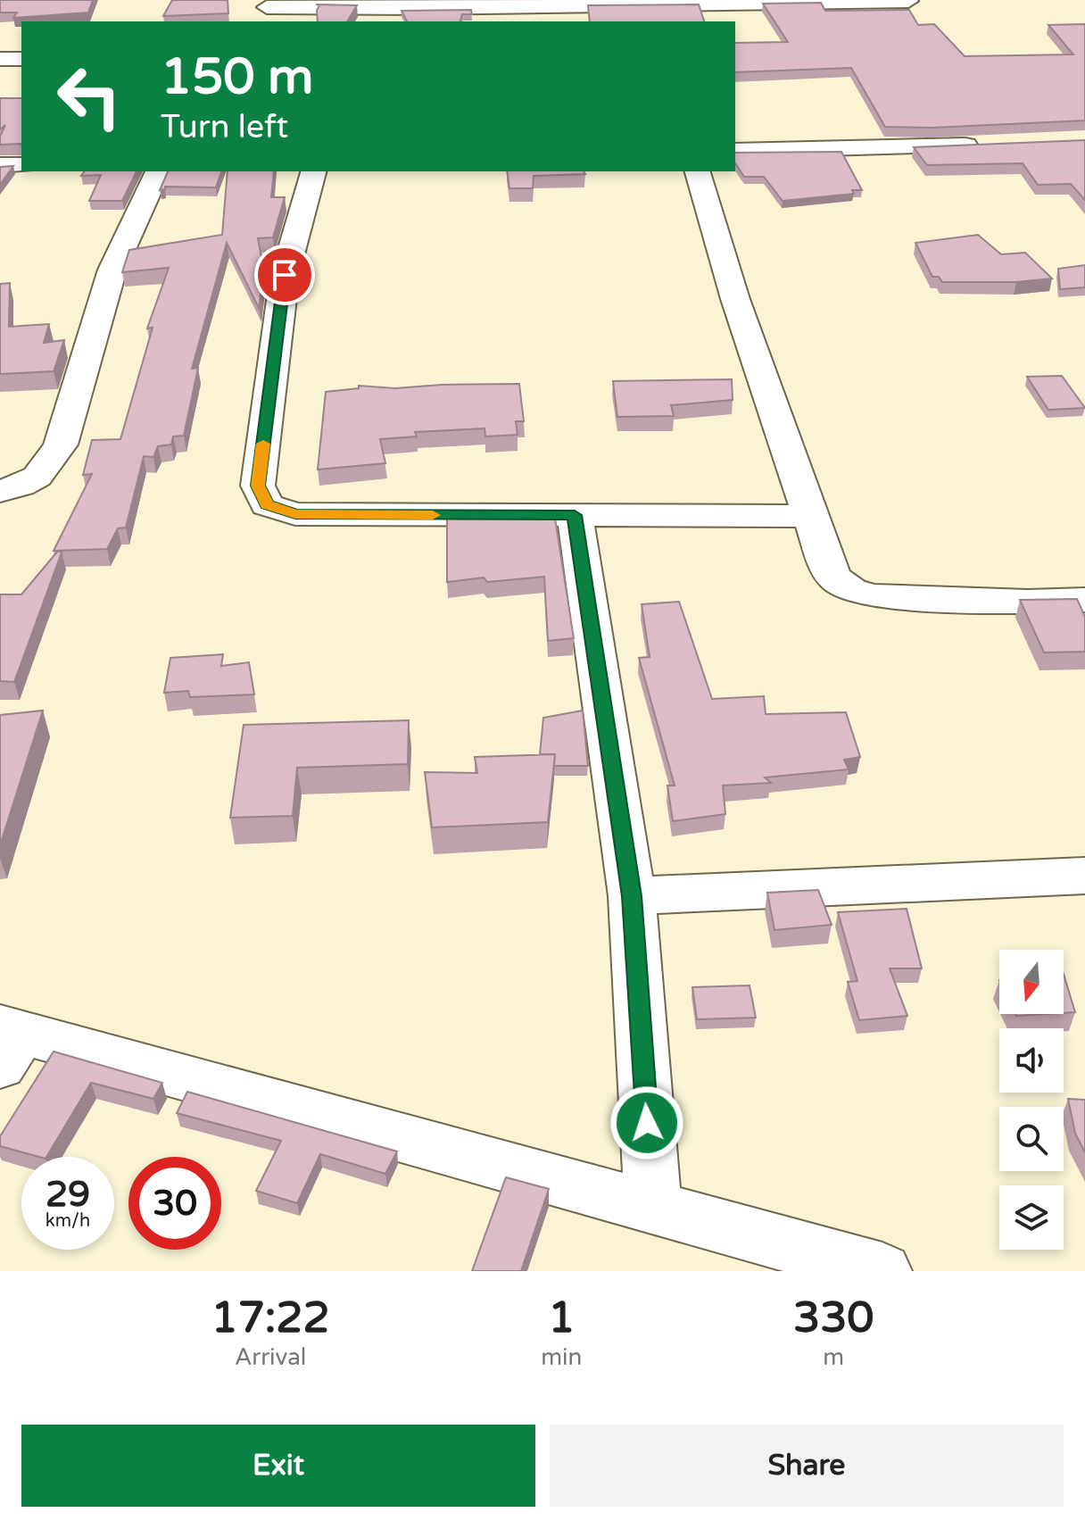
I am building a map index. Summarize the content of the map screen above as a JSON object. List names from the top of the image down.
{
  "north": "bottom",
  "page": {
    "turn": ["150 m", "Turn left"],
    "speed": "29 km/h",
    "limit": "30",
    "eta": [
      "17:22",
      "Arrival",
      "1",
      "min",
      "330",
      "m"
    ],
    "buttons": ["Exit", "Share"]
  }
}
